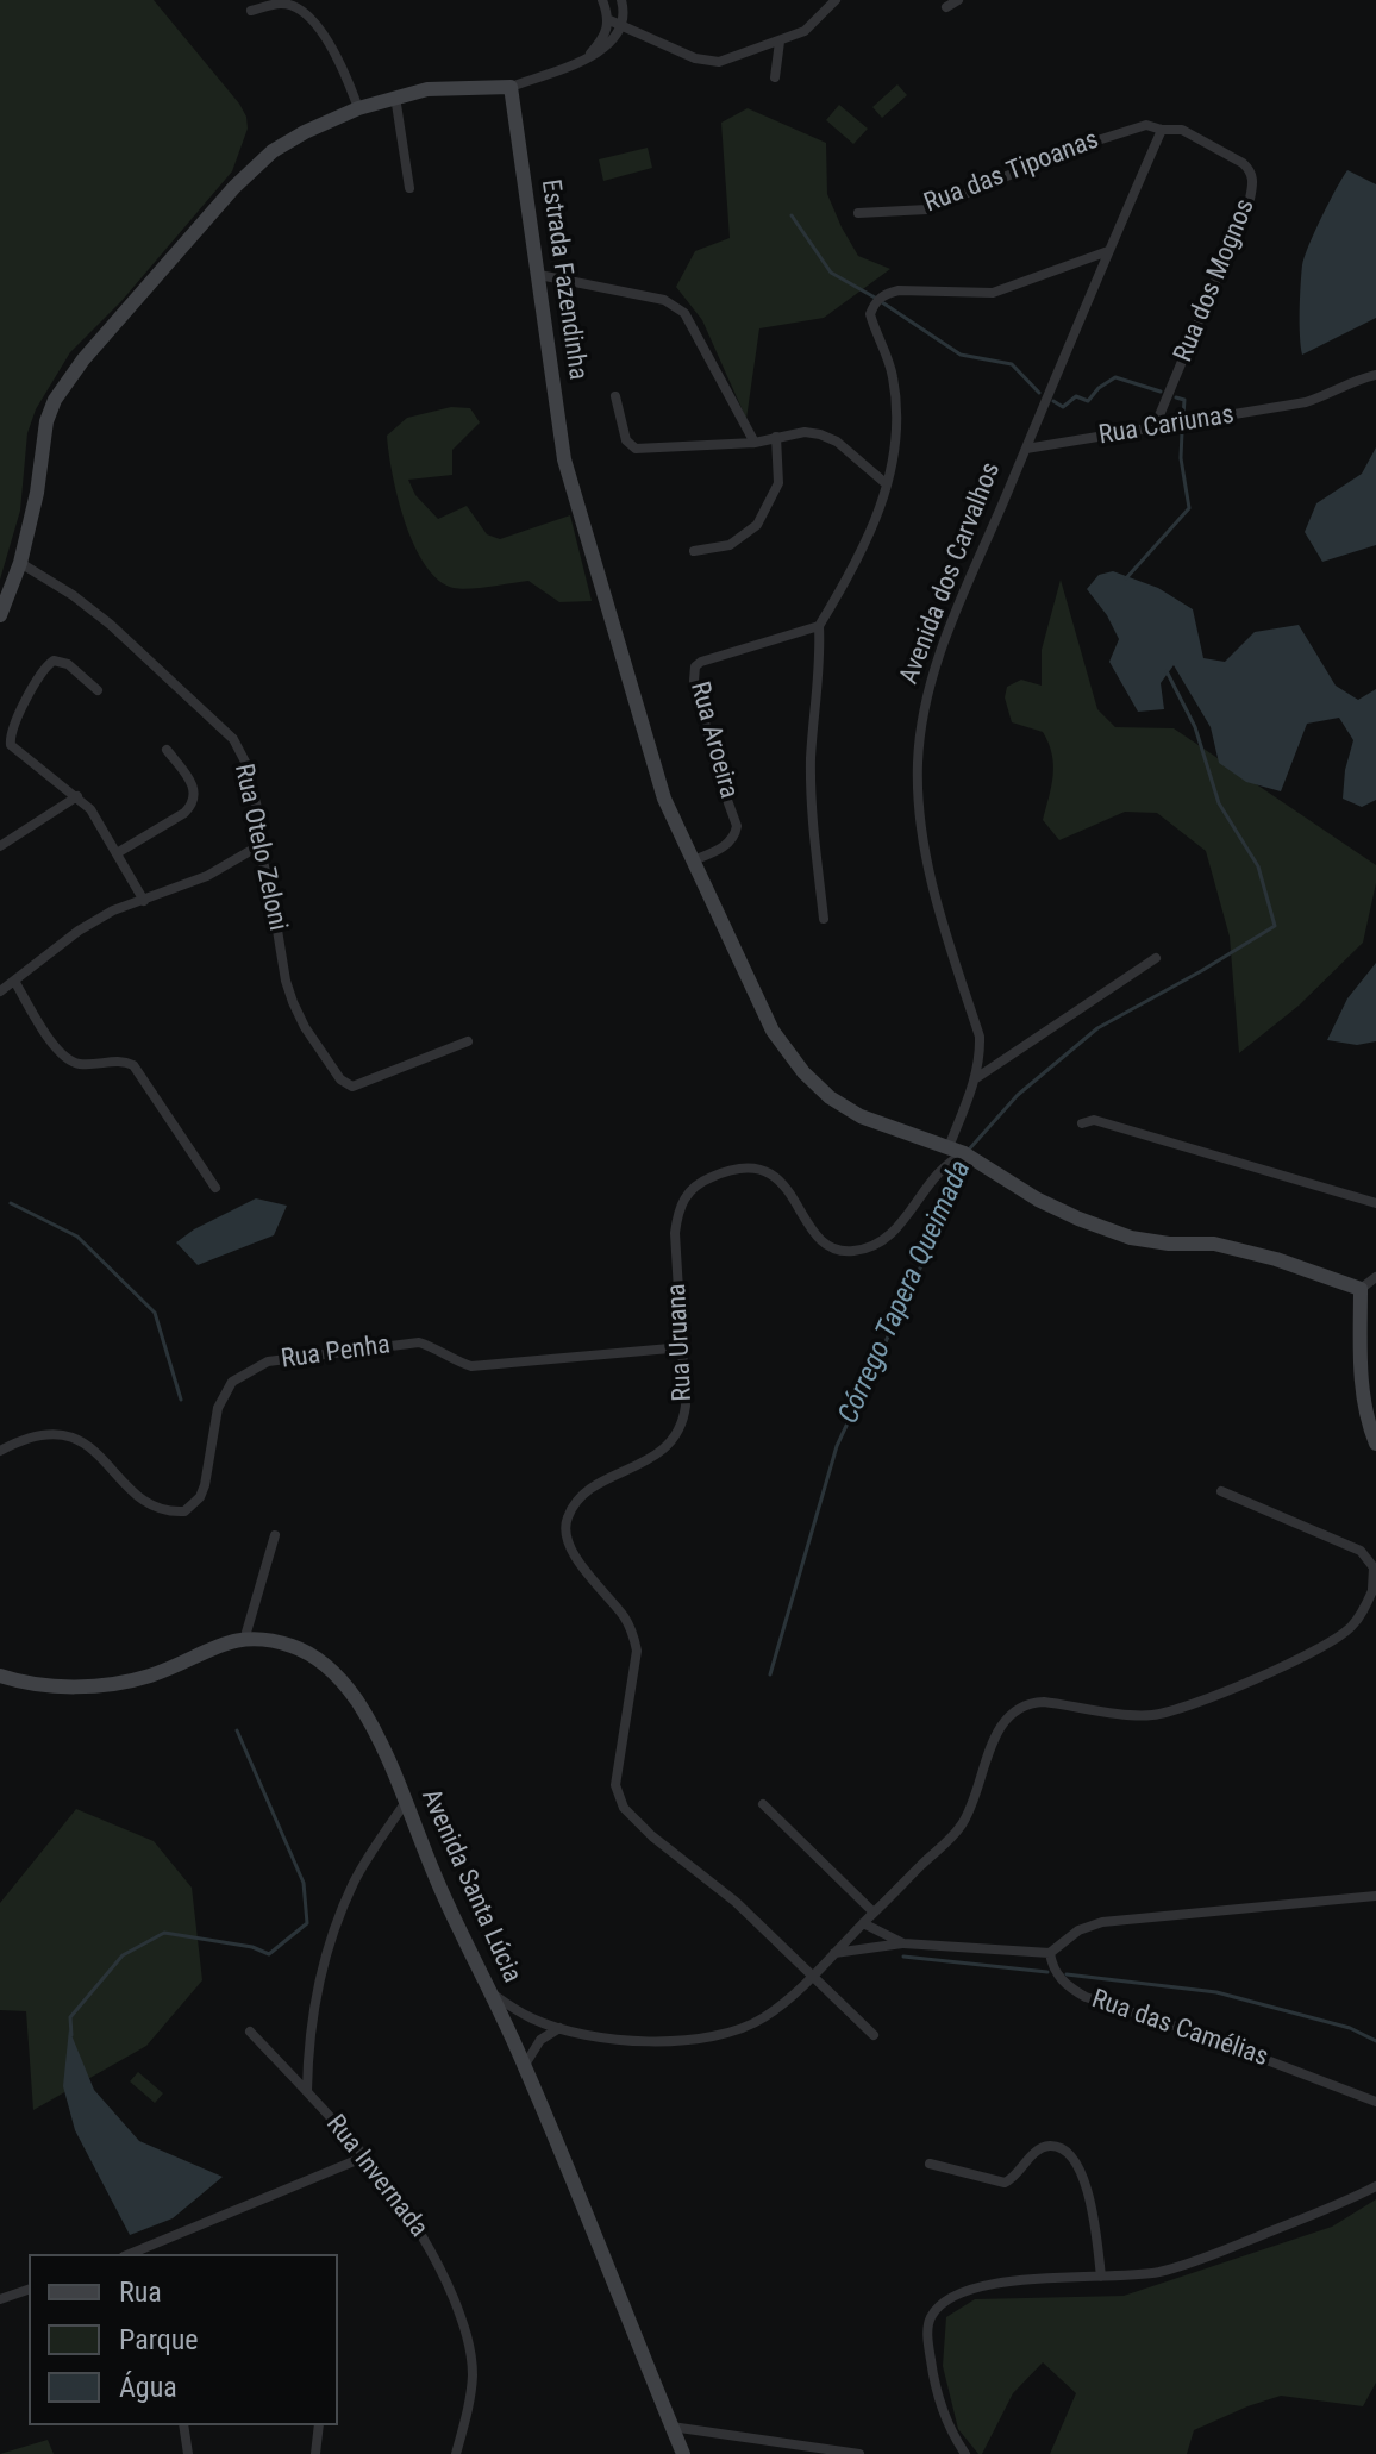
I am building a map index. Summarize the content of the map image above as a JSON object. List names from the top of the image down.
{
  "streets": {
    "street": [
      "Rua das Tipoanas",
      "Estrada Fazendinha",
      "Rua dos Mognos",
      "Rua Cariunas",
      "Avenida dos Carvalhos",
      "Rua Aroeira",
      "Rua Otelo Zeloni",
      "Rua Uruana",
      "Rua Penha",
      "Avenida Santa Lúcia",
      "Rua das Camélias",
      "Rua Invernada"
    ]
  },
  "crossings": [
    ["Rua das Tipoanas", "Rua dos Mognos"],
    ["Rua das Tipoanas", "Avenida dos Carvalhos"],
    ["Estrada Fazendinha", "Avenida dos Carvalhos"],
    ["Estrada Fazendinha", "Rua Aroeira"],
    ["Rua dos Mognos", "Rua Cariunas"],
    ["Rua dos Mognos", "Avenida dos Carvalhos"],
    ["Rua Cariunas", "Avenida dos Carvalhos"],
    ["Rua Uruana", "Rua Penha"]
  ],
  "water": ["Córrego Tapera Queimada"],
  "legend": ["Rua", "Parque", "Água"]
}
